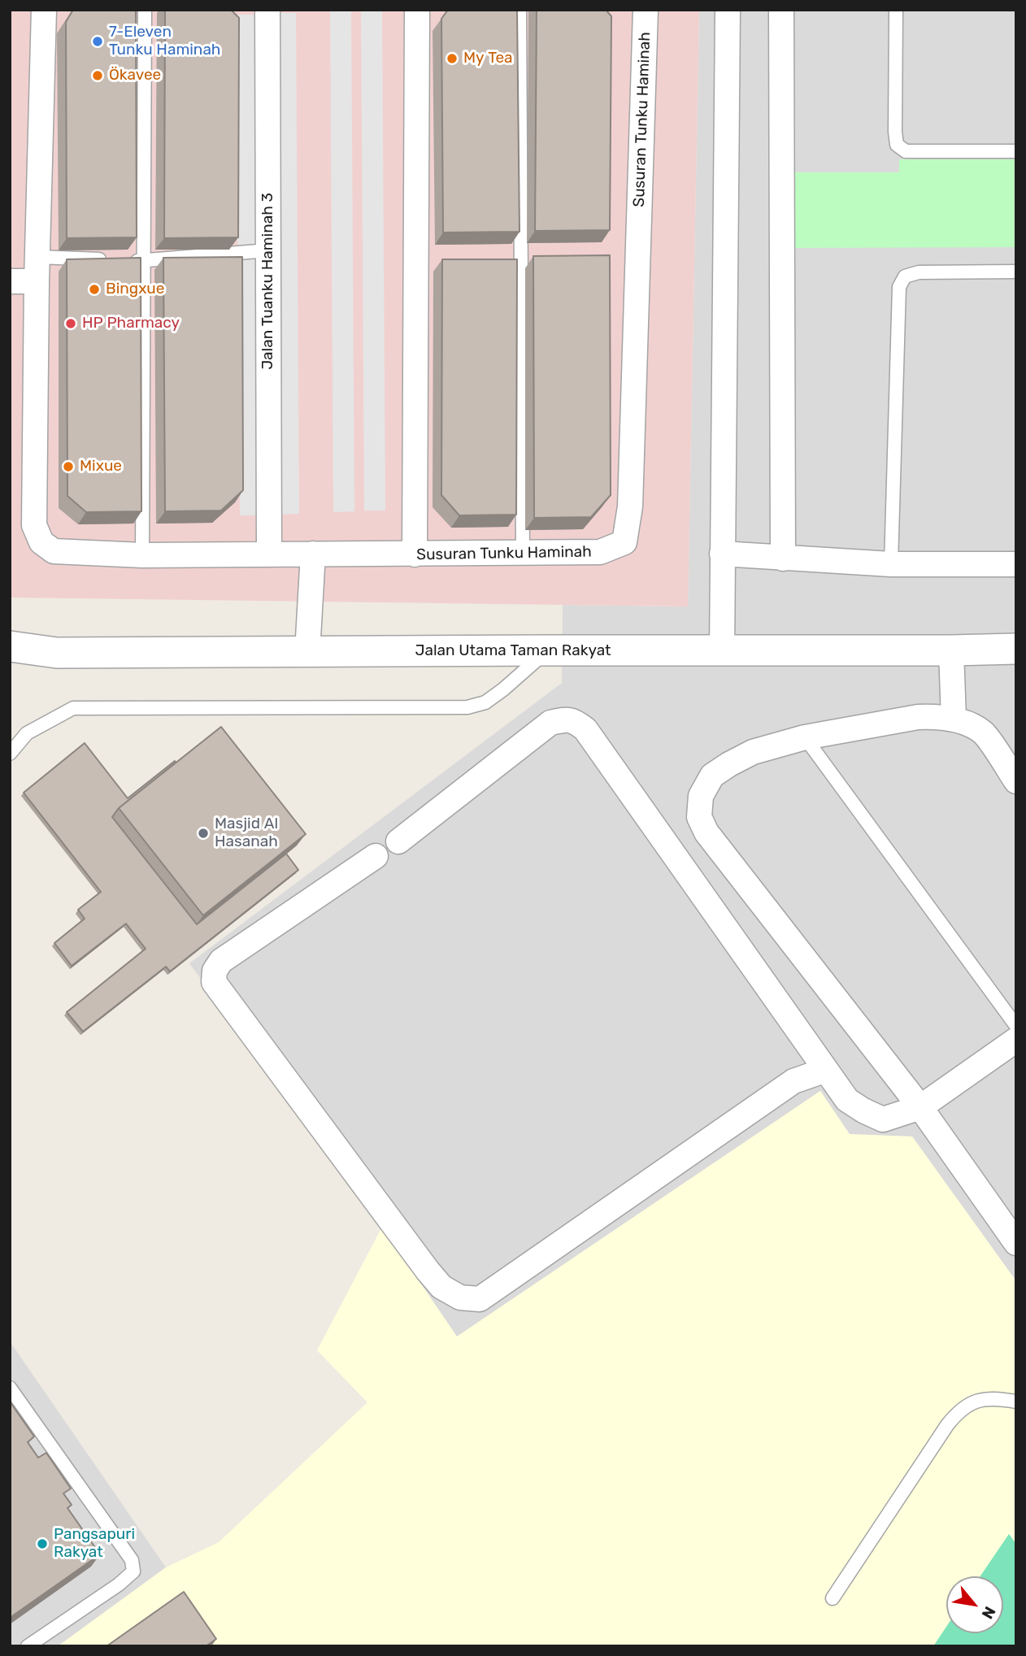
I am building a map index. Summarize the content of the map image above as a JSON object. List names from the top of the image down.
{
  "streets": {
    "street": ["Susuran Tunku Haminah", "Jalan Tuanku Haminah 3", "Jalan Utama Taman Rakyat"]
  },
  "crossings": [
    ["Susuran Tunku Haminah", "Jalan Tuanku Haminah 3"]
  ],
  "places": [
    "7-Eleven Tunku Haminah",
    "My Tea",
    "Ökavee",
    "Bingxue",
    "HP Pharmacy",
    "Mixue",
    "Masjid Al Hasanah",
    "Pangsapuri Rakyat"
  ],
  "north": "bottom right"
}
